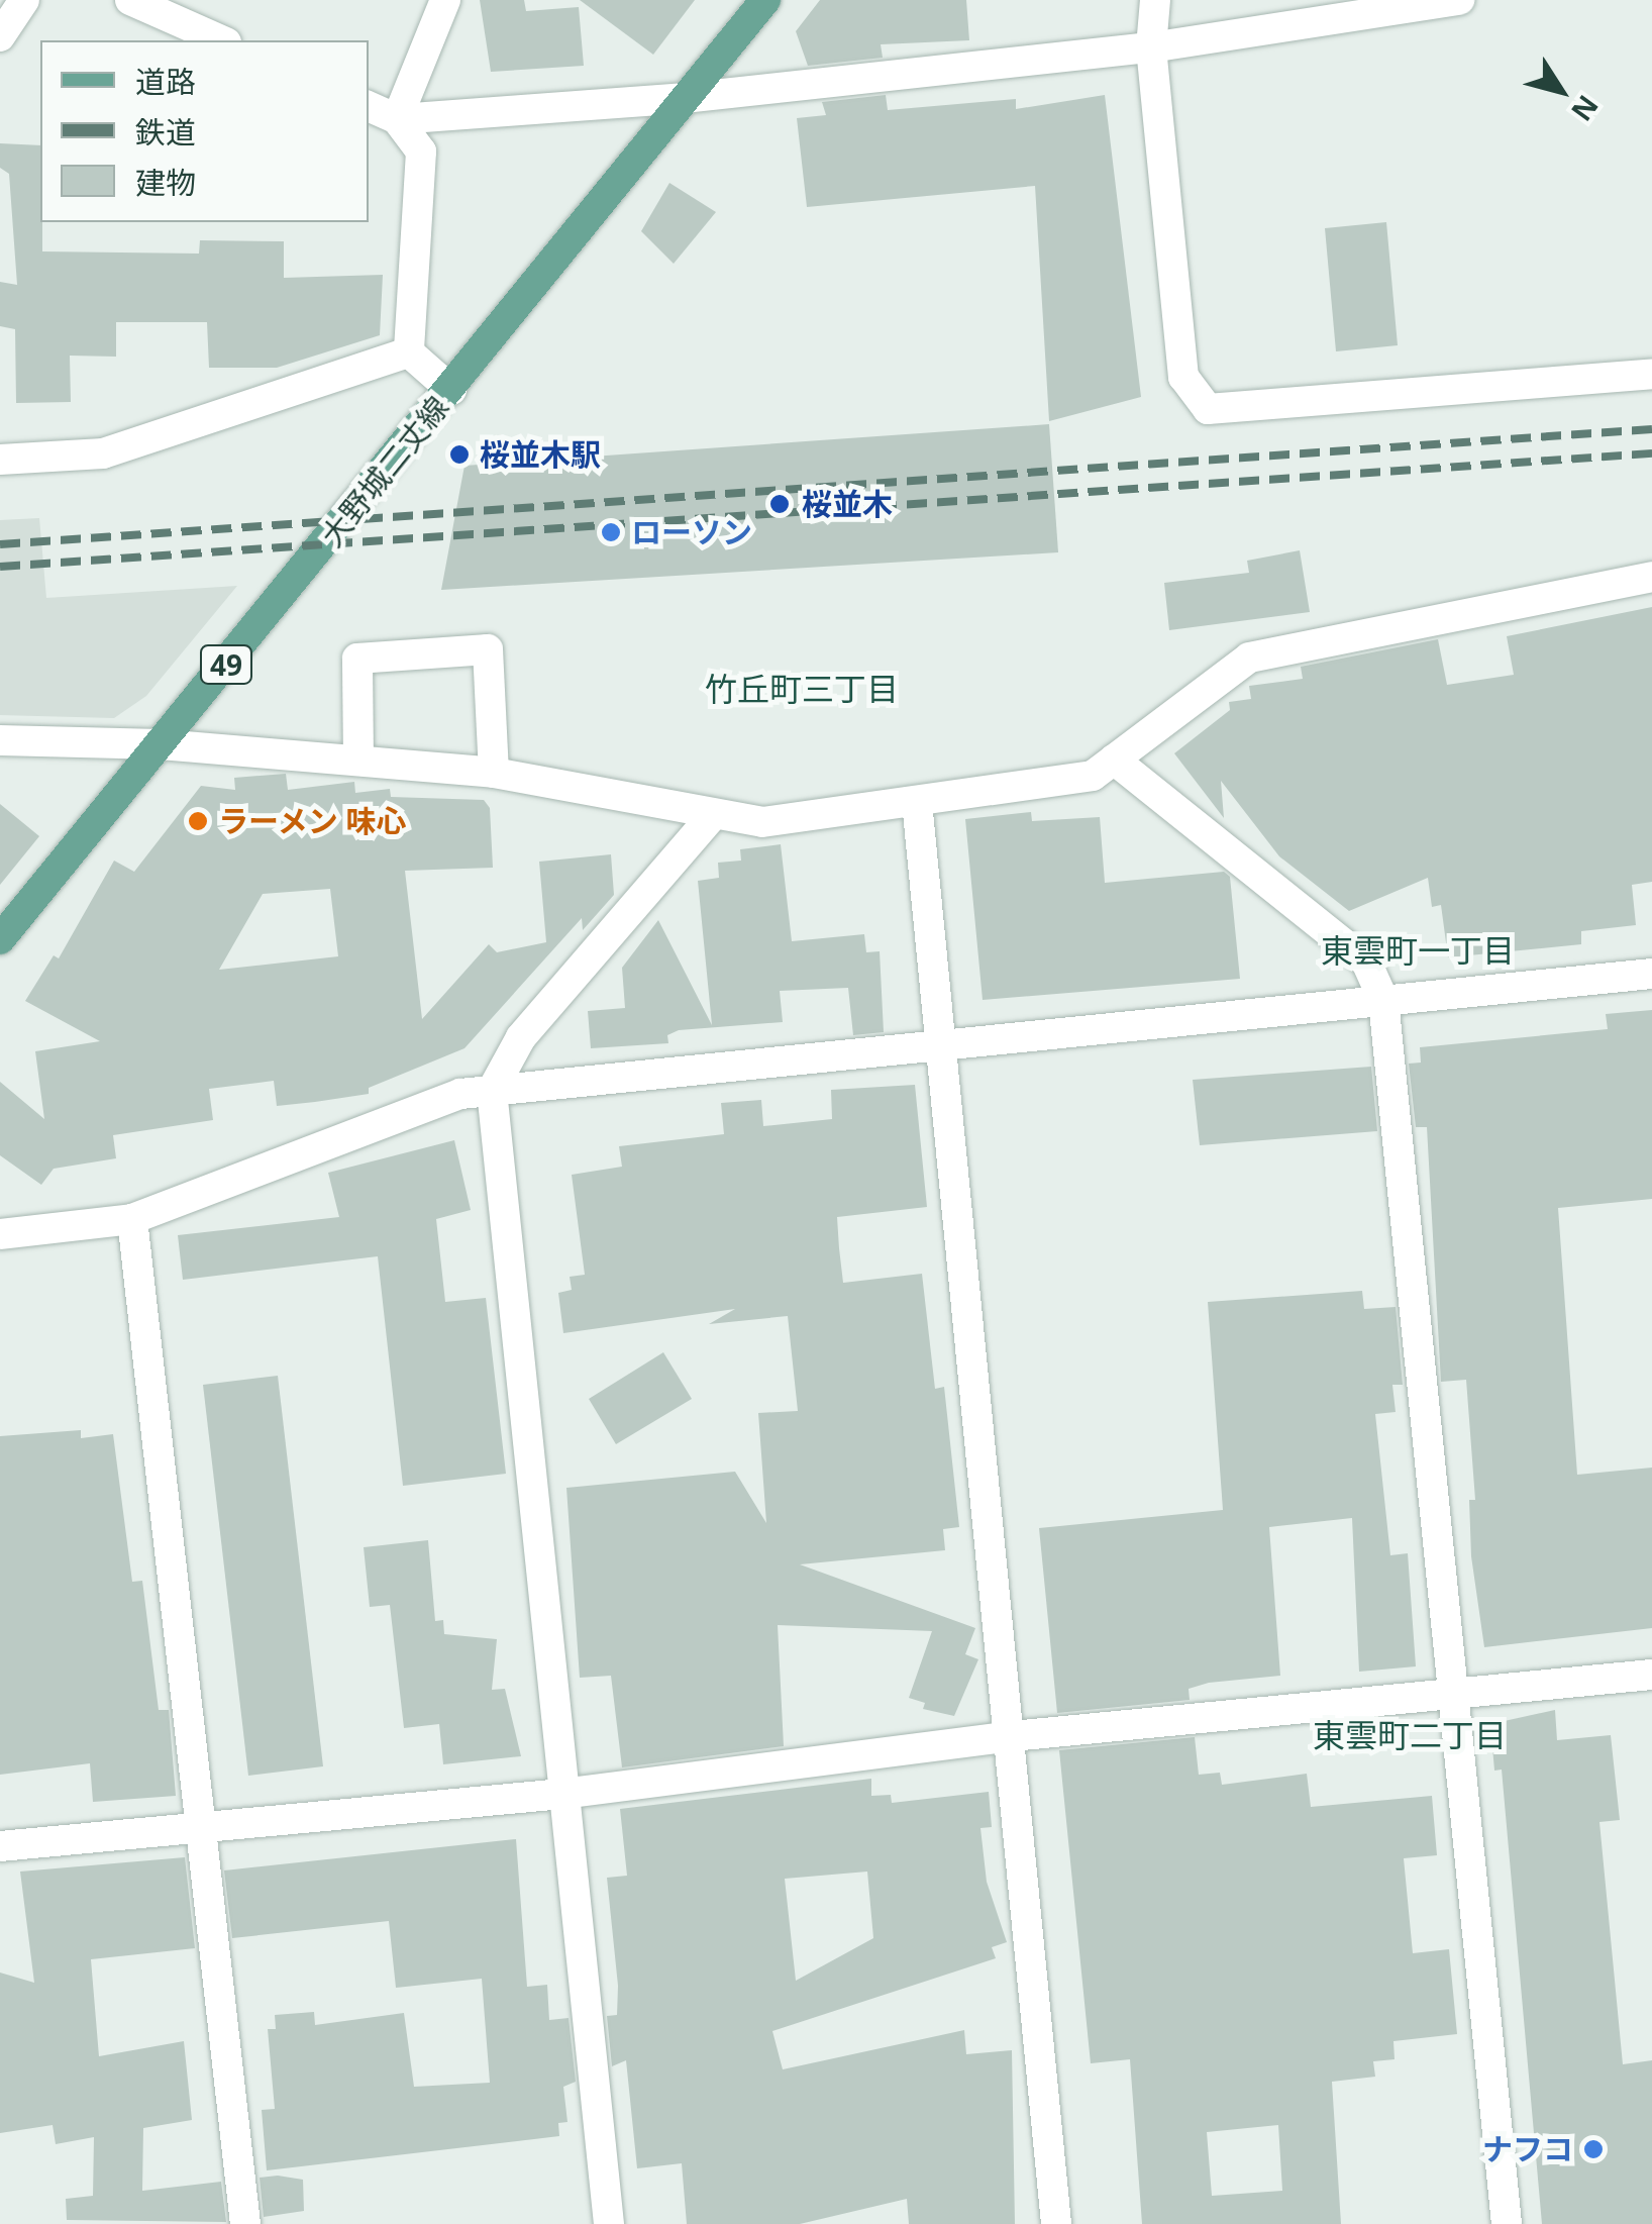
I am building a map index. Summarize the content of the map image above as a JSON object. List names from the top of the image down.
{
  "streets": {
    "main road": ["大野城二丈線", "49"]
  },
  "districts": ["竹丘町三丁目", "東雲町一丁目", "東雲町二丁目"],
  "places": [
    "桜並木駅",
    "桜並木",
    "ローソン",
    "ラーメン 味心",
    "ナフコ"
  ],
  "legend": ["道路", "鉄道", "建物"],
  "north": "bottom right"
}
